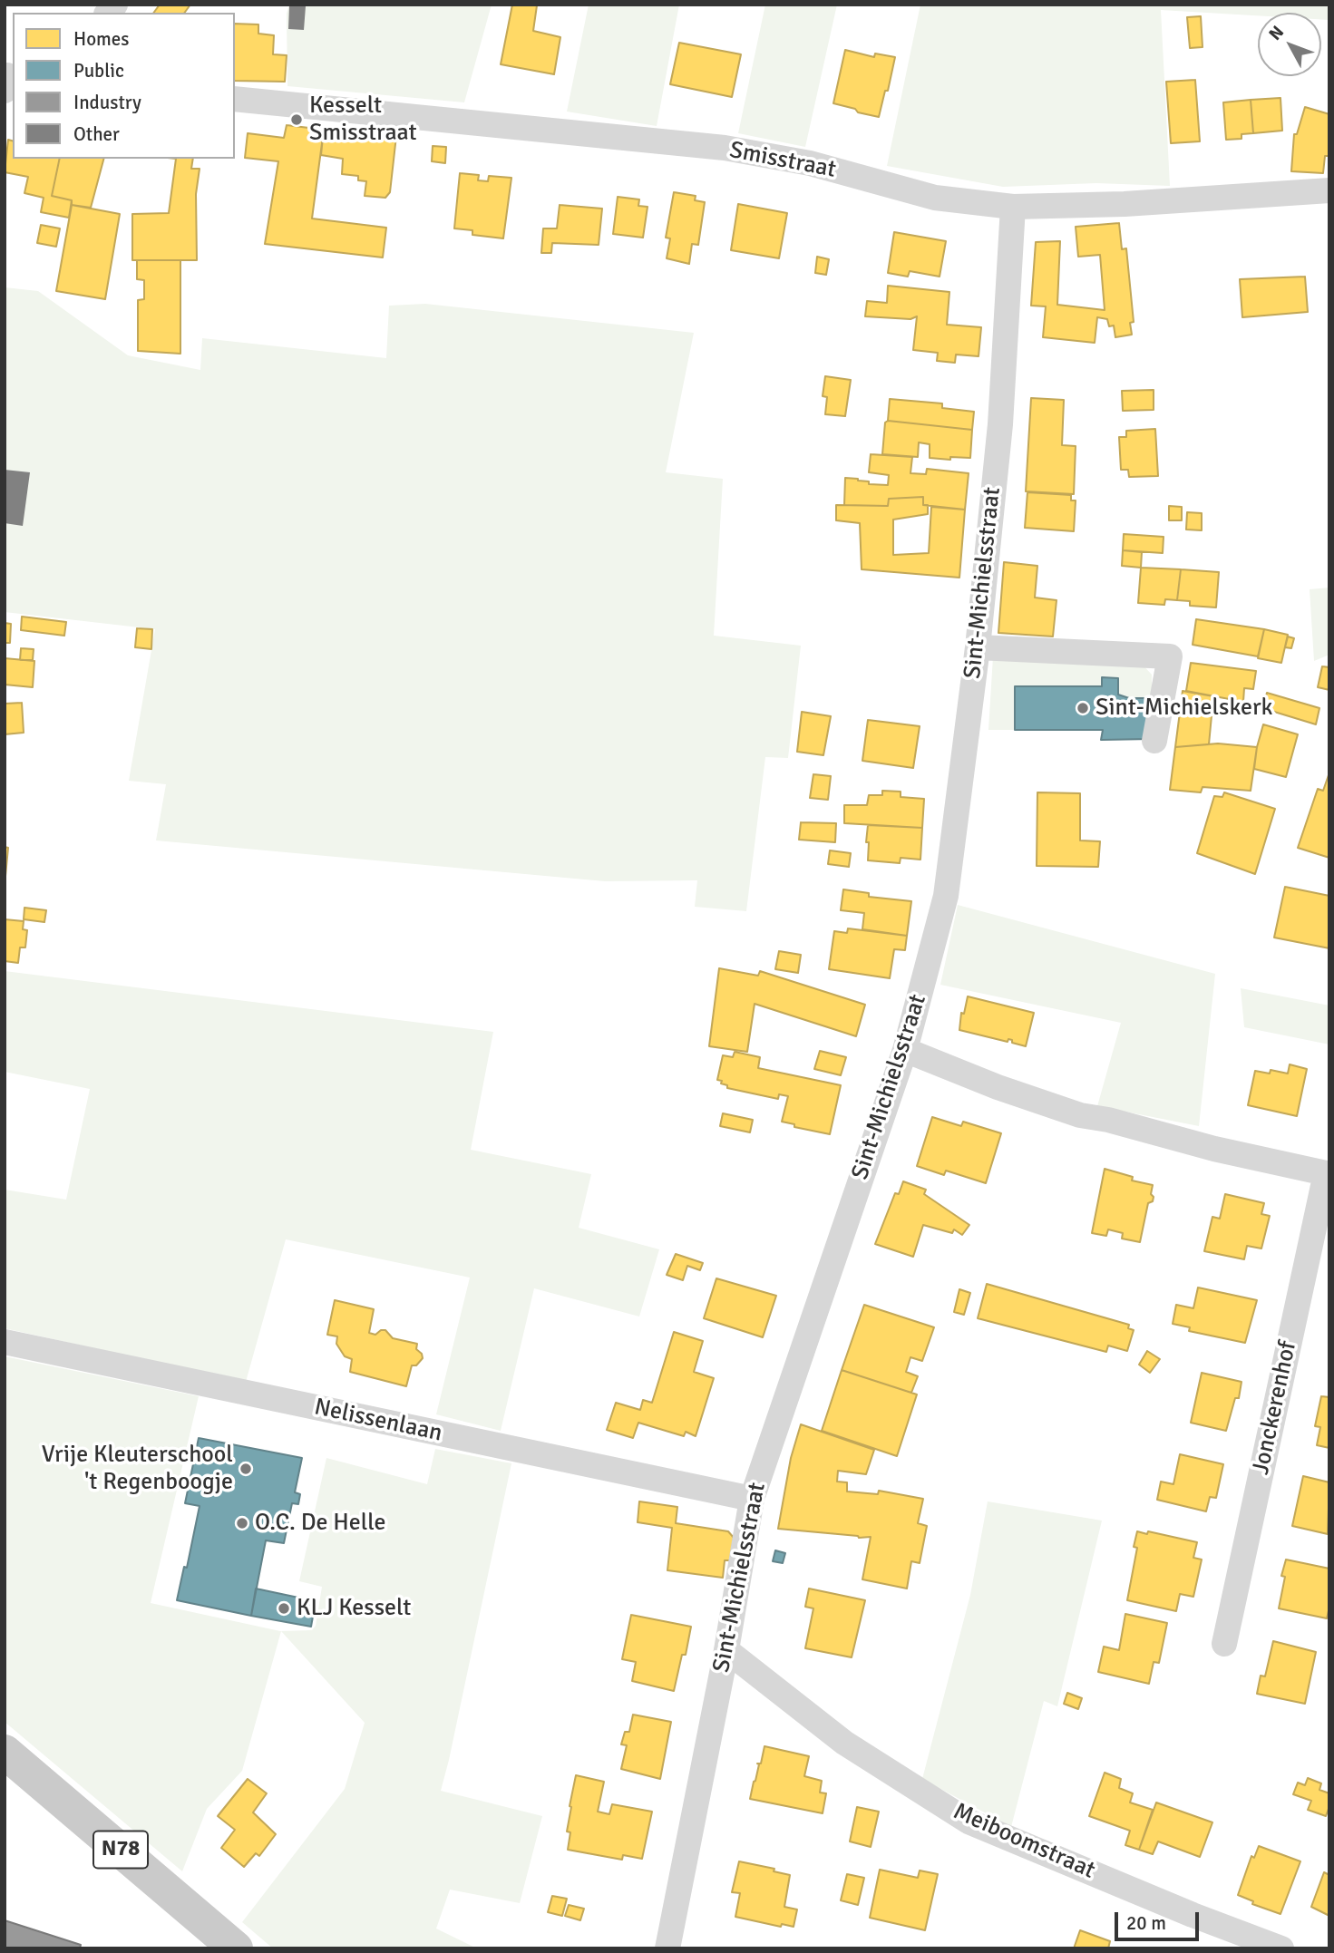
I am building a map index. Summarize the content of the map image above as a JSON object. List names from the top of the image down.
{
  "streets": {
    "main road": ["N78"],
    "street": [
      "Smisstraat",
      "Sint-Michielsstraat",
      "Jonckerenhof",
      "Nelissenlaan",
      "Meiboomstraat"
    ]
  },
  "crossings": [
    ["Smisstraat", "Sint-Michielsstraat"],
    ["Sint-Michielsstraat", "Jonckerenhof"],
    ["Sint-Michielsstraat", "Nelissenlaan"],
    ["Sint-Michielsstraat", "Meiboomstraat"]
  ],
  "places": [
    "Kesselt Smisstraat",
    "Sint-Michielskerk",
    "Vrije Kleuterschool 't Regenboogje",
    "O.C. De Helle",
    "KLJ Kesselt"
  ],
  "legend": [
    "Homes",
    "Public",
    "Industry",
    "Other"
  ],
  "scale_bar": "20 m",
  "north": "top left"
}
